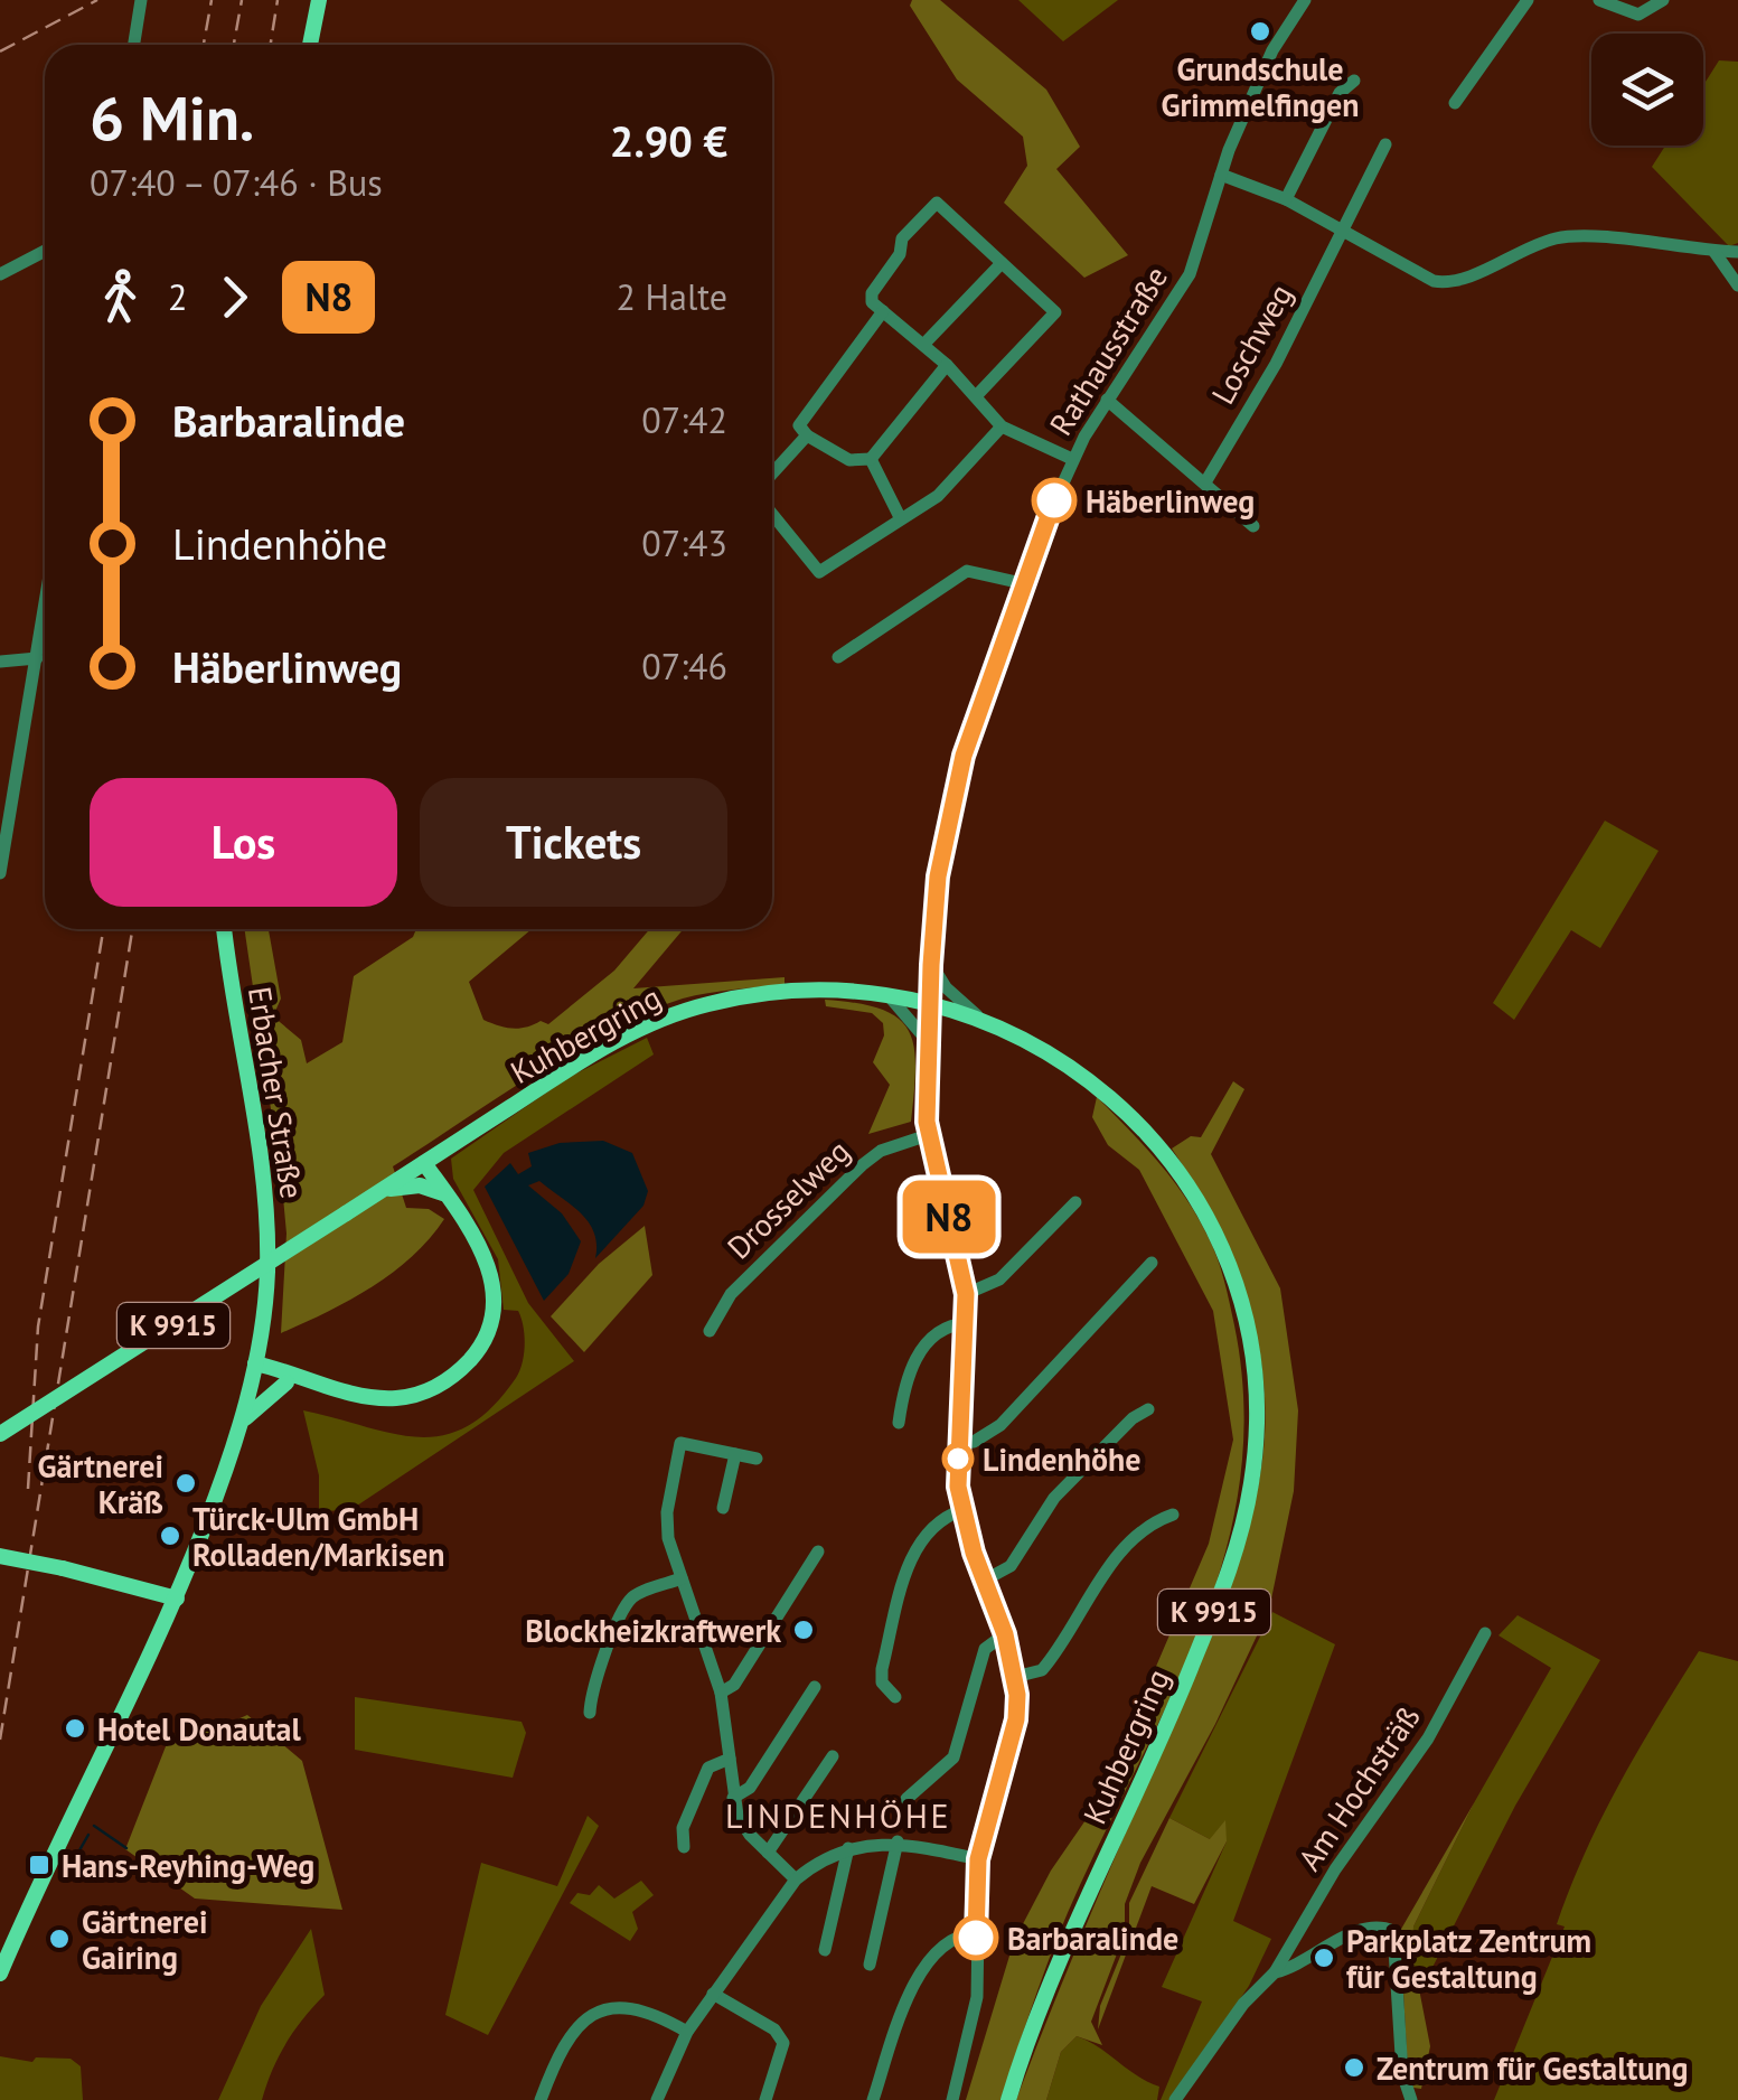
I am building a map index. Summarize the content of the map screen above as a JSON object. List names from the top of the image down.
{
  "streets": {
    "main road": ["Kuhbergring", "Erbacher Straße", "K 9915"],
    "street": [
      "Loschweg",
      "Rathausstraße",
      "Drosselweg",
      "Am Hochsträß"
    ]
  },
  "crossings": [
    ["Rathausstraße", "Kuhbergring"],
    ["Rathausstraße", "Drosselweg"]
  ],
  "districts": ["LINDENHÖHE"],
  "places": {
    "other": [
      "Grundschule Grimmelfingen",
      "Häberlinweg",
      "Lindenhöhe",
      "Gärtnerei Kräß",
      "Türck-Ulm GmbH Rolladen/Markisen",
      "Blockheizkraftwerk",
      "Hotel Donautal",
      "Barbaralinde",
      "Gärtnerei Gairing",
      "Parkplatz Zentrum für Gestaltung",
      "Zentrum für Gestaltung"
    ],
    "transit": ["Hans-Reyhing-Weg"]
  },
  "lines": ["bus line N8"],
  "page": {
    "on_map": "N8",
    "heading": ["6 Min.", "07:40 – 07:46 · Bus", "2.90 €"],
    "legs": ["2", "N8", "2 Halte"],
    "list": [
      {
        "name": "Barbaralinde",
        "value": "07:42"
      },
      {
        "name": "Lindenhöhe",
        "value": "07:43"
      },
      {
        "name": "Häberlinweg",
        "value": "07:46"
      }
    ],
    "buttons": ["Los", "Tickets"]
  }
}
